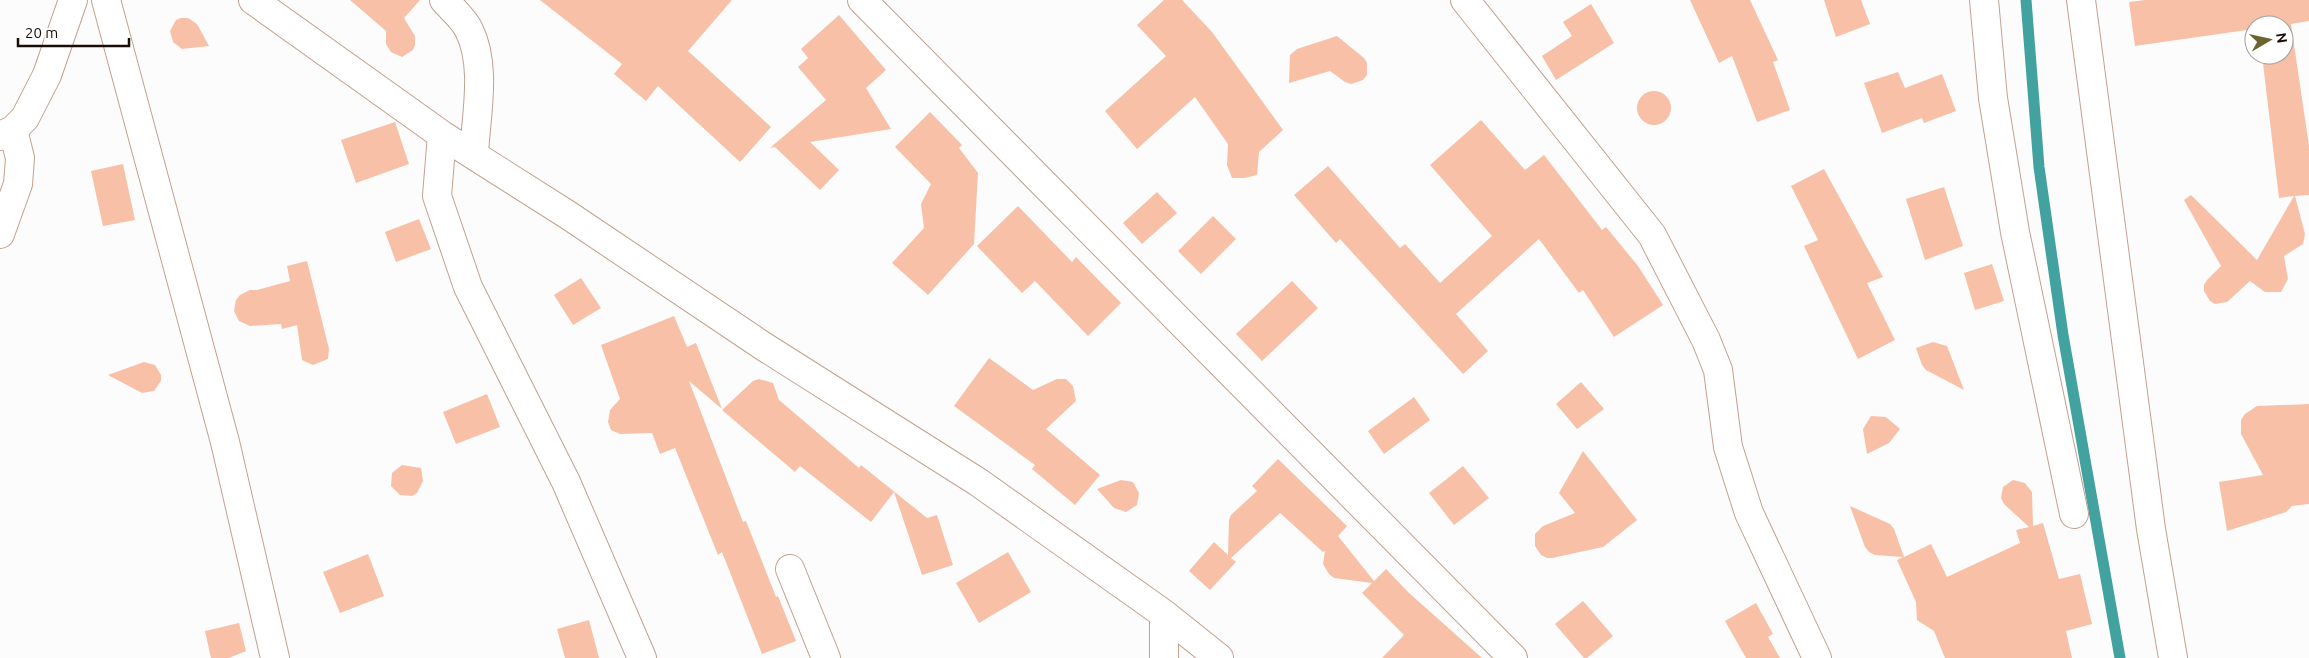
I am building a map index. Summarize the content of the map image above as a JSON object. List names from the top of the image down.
{
  "scale_bar": "20 m",
  "north": "right"
}
